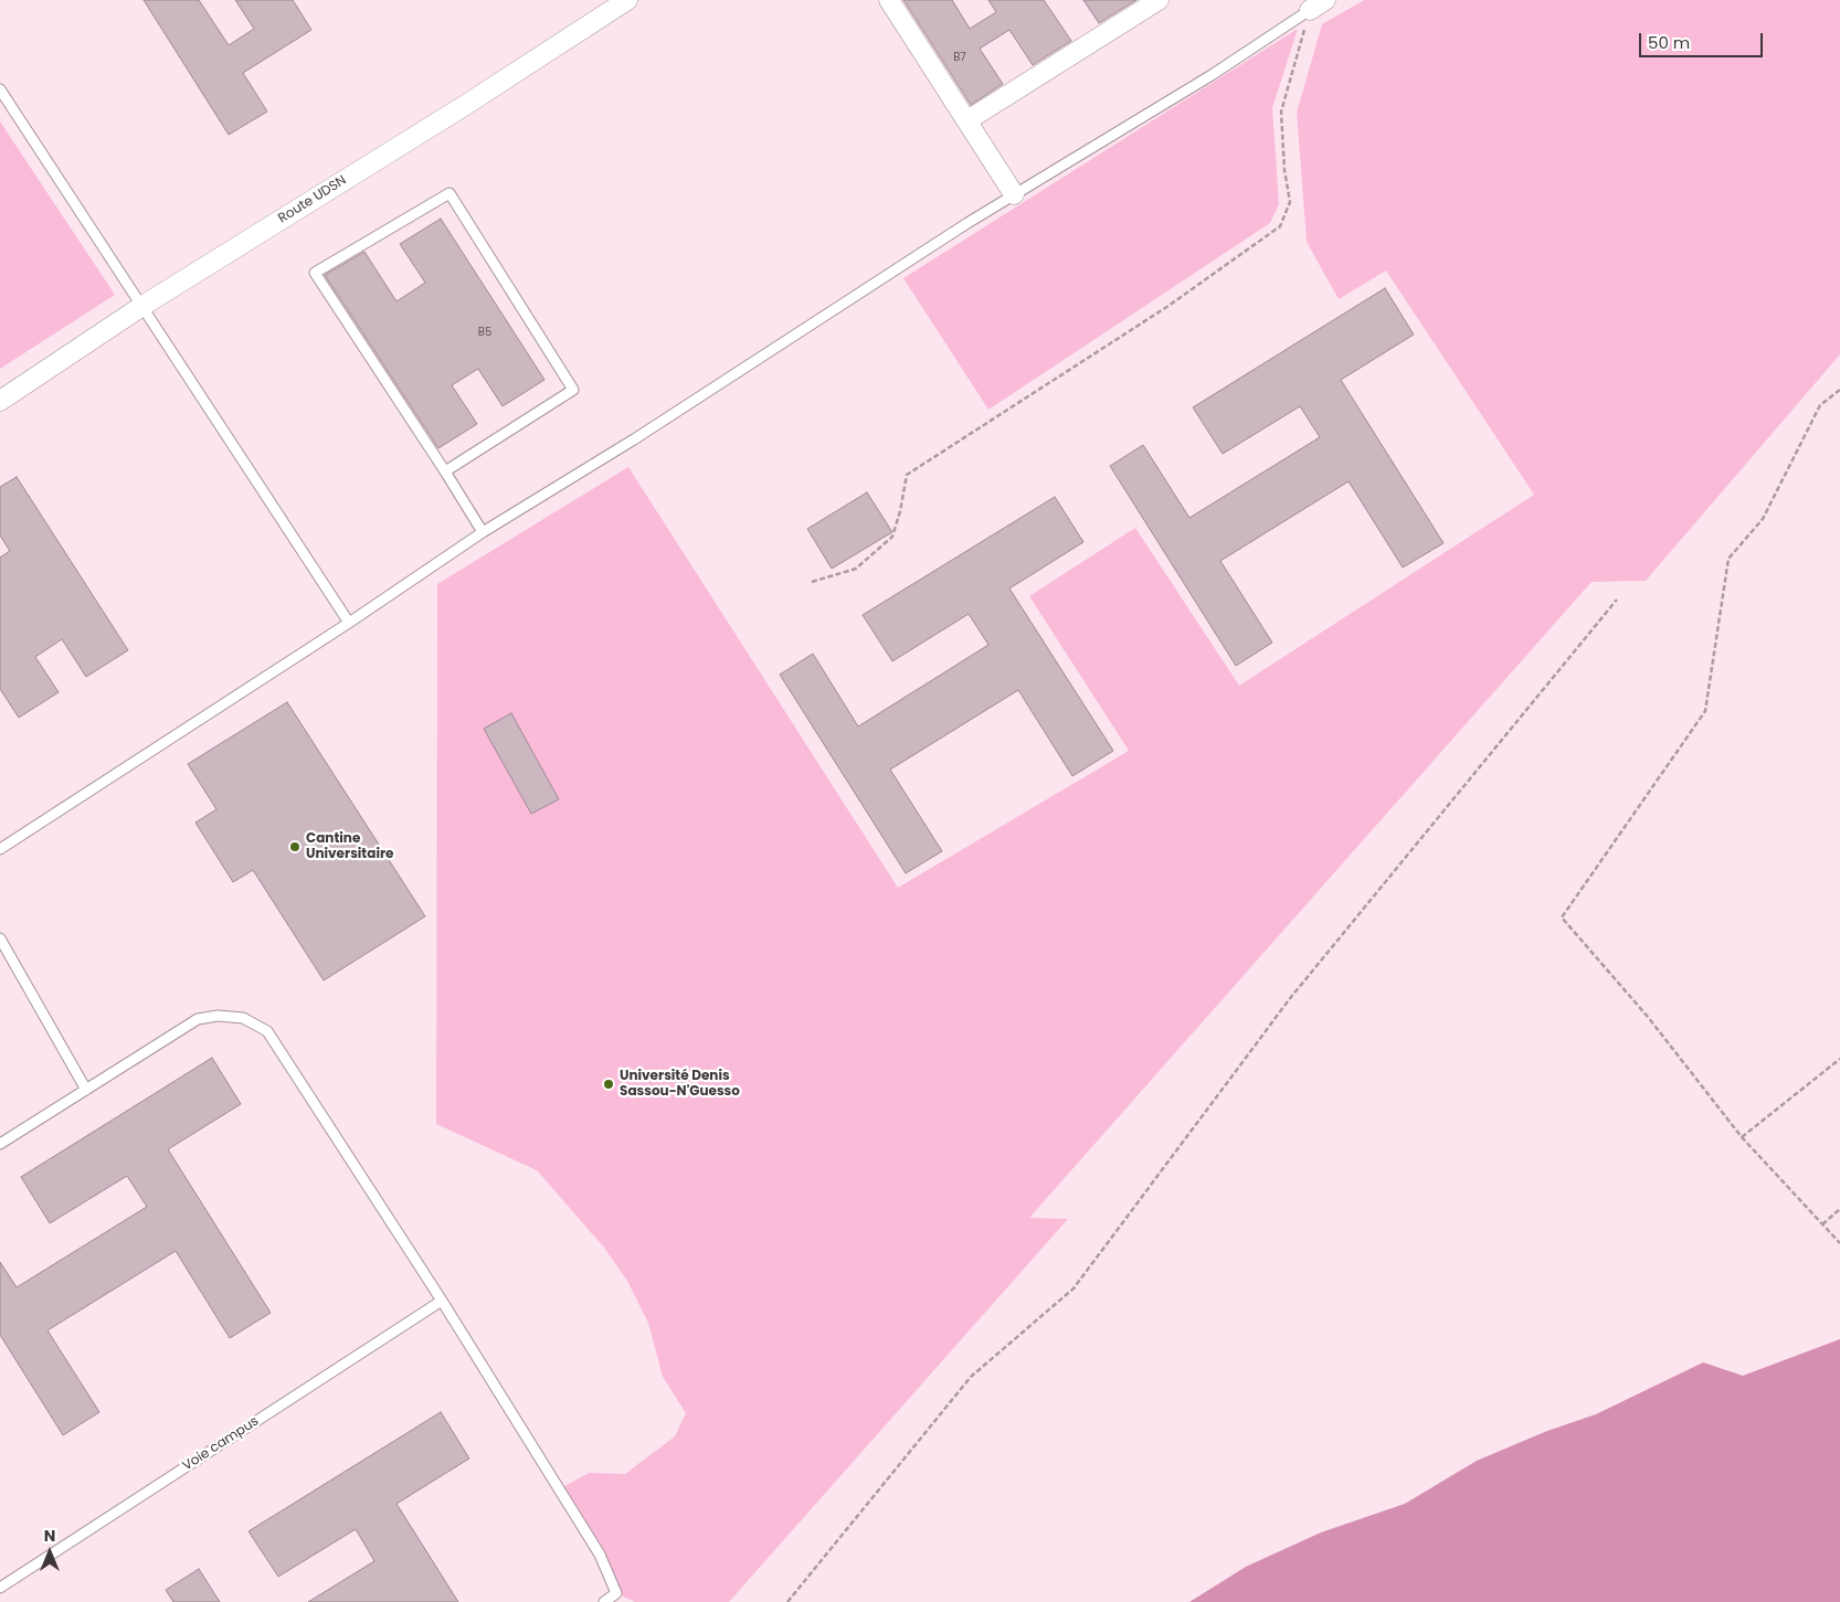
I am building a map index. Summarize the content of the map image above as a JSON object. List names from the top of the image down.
{
  "streets": {
    "street": ["Route UDSN"],
    "lane": ["Voie campus"]
  },
  "places": ["Cantine Universitaire", "Université Denis Sassou-N'Guesso"],
  "house_numbers": ["B7", "B5"],
  "scale_bar": "50 m",
  "north": "top"
}
